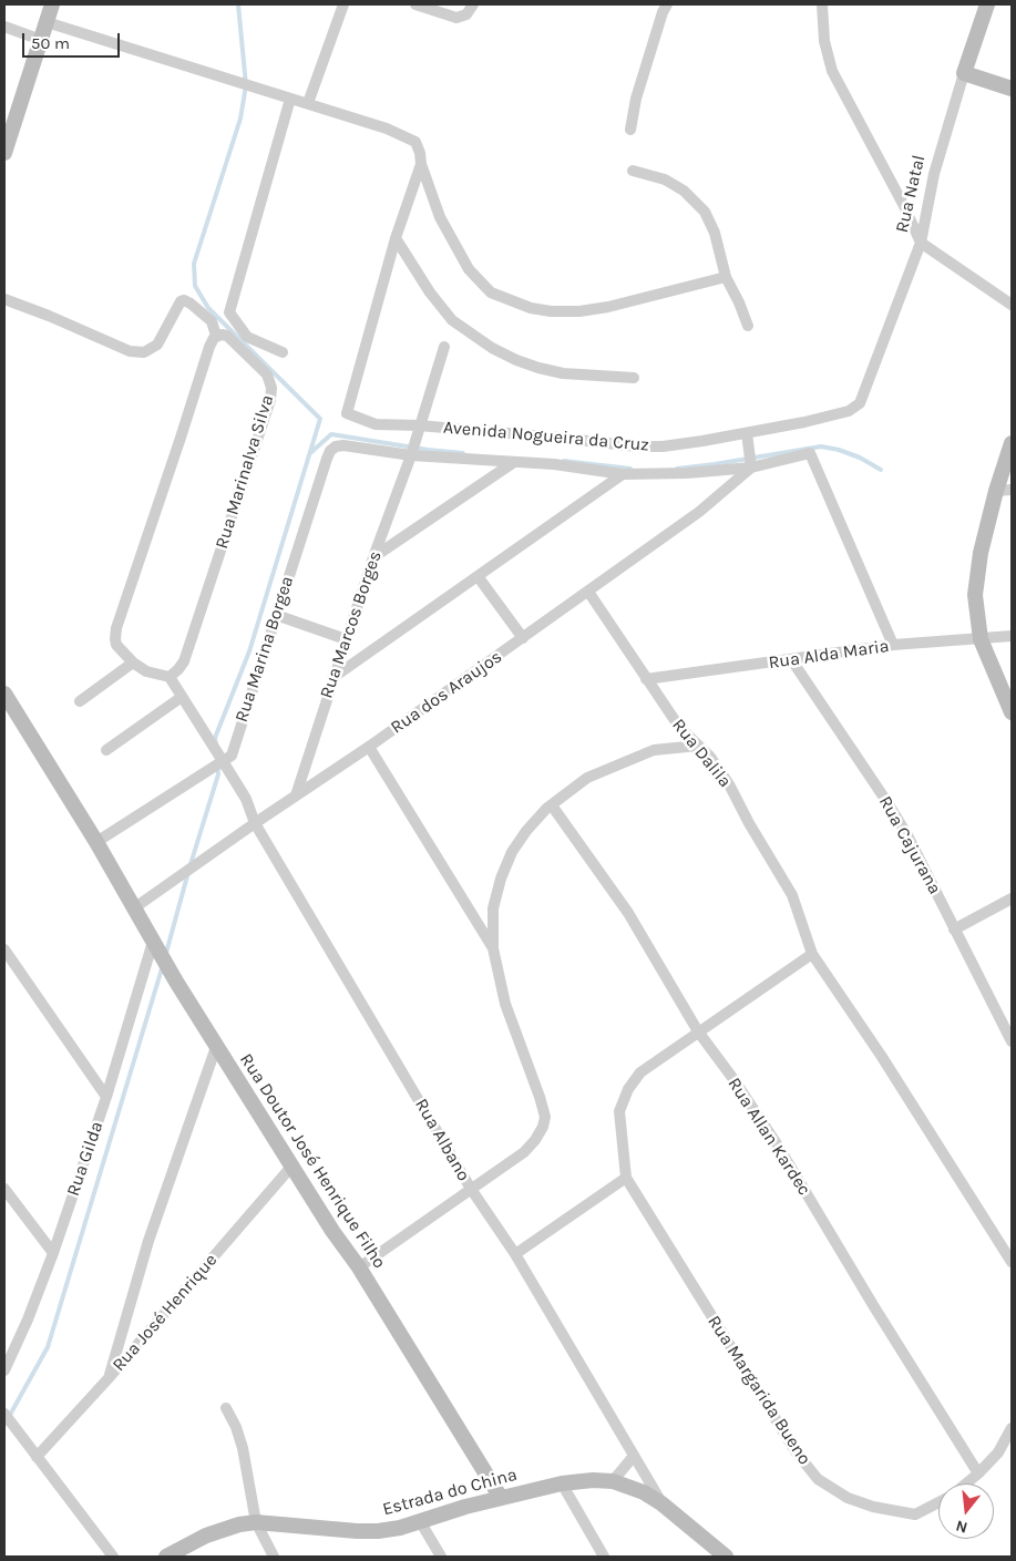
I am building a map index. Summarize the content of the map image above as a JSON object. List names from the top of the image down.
{
  "streets": {
    "street": [
      "Rua Natal",
      "Avenida Nogueira da Cruz",
      "Rua Marinalva Silva",
      "Rua Marcos Borges",
      "Rua Marina Borgea",
      "Rua Alda Maria",
      "Rua dos Araujos",
      "Rua Dalila",
      "Rua Cajurana",
      "Rua Allan Kardec",
      "Rua Albano",
      "Rua Gilda",
      "Rua Doutor José Henrique Filho",
      "Rua José Henrique",
      "Rua Margarida Bueno",
      "Estrada do China"
    ]
  },
  "crossings": [
    ["Rua Natal", "Avenida Nogueira da Cruz"],
    ["Avenida Nogueira da Cruz", "Rua Marcos Borges"],
    ["Avenida Nogueira da Cruz", "Rua Marina Borgea"],
    ["Avenida Nogueira da Cruz", "Rua Alda Maria"],
    ["Avenida Nogueira da Cruz", "Rua dos Araujos"],
    ["Rua Marcos Borges", "Rua dos Araujos"],
    ["Rua Alda Maria", "Rua Dalila"],
    ["Rua Alda Maria", "Rua Cajurana"],
    ["Rua dos Araujos", "Rua Dalila"],
    ["Rua dos Araujos", "Rua Albano"],
    ["Rua dos Araujos", "Rua Doutor José Henrique Filho"],
    ["Rua Allan Kardec", "Rua Margarida Bueno"],
    ["Rua Albano", "Estrada do China"],
    ["Rua Gilda", "Rua Doutor José Henrique Filho"],
    ["Rua Doutor José Henrique Filho", "Rua José Henrique"],
    ["Rua Doutor José Henrique Filho", "Estrada do China"]
  ],
  "scale_bar": "50 m",
  "north": "bottom"
}
